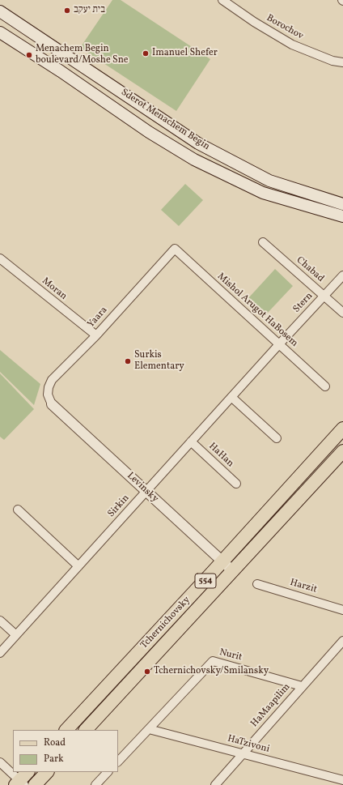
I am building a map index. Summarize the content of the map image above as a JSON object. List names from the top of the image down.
{
  "streets": {
    "main road": ["Sderot Menachem Begin", "554", "Tchernichovsky"],
    "street": [
      "Borochov",
      "Chabad",
      "Moran",
      "Stern",
      "Mishol Arugot HaBosem",
      "Yaara",
      "HaHan",
      "Levinsky",
      "Sirkin",
      "Harzit",
      "Nurit",
      "HaMaapilim",
      "HaTzivoni"
    ]
  },
  "crossings": [
    ["Chabad", "Stern"],
    ["Moran", "Yaara"],
    ["Stern", "Mishol Arugot HaBosem"],
    ["Stern", "Sirkin"],
    ["Mishol Arugot HaBosem", "Yaara"],
    ["Mishol Arugot HaBosem", "Sirkin"],
    ["Yaara", "Levinsky"],
    ["HaHan", "Sirkin"],
    ["Levinsky", "Sirkin"],
    ["Levinsky", "Tchernichovsky"],
    ["Nurit", "HaMaapilim"],
    ["Nurit", "HaTzivoni"],
    ["HaMaapilim", "HaTzivoni"]
  ],
  "places": [
    "בית יעקב",
    "Imanuel Shefer",
    "Menachem Begin boulevard/Moshe Sne",
    "Surkis Elementary",
    "Tchernichovsky/Smilansky"
  ],
  "legend": ["Road", "Park"]
}
